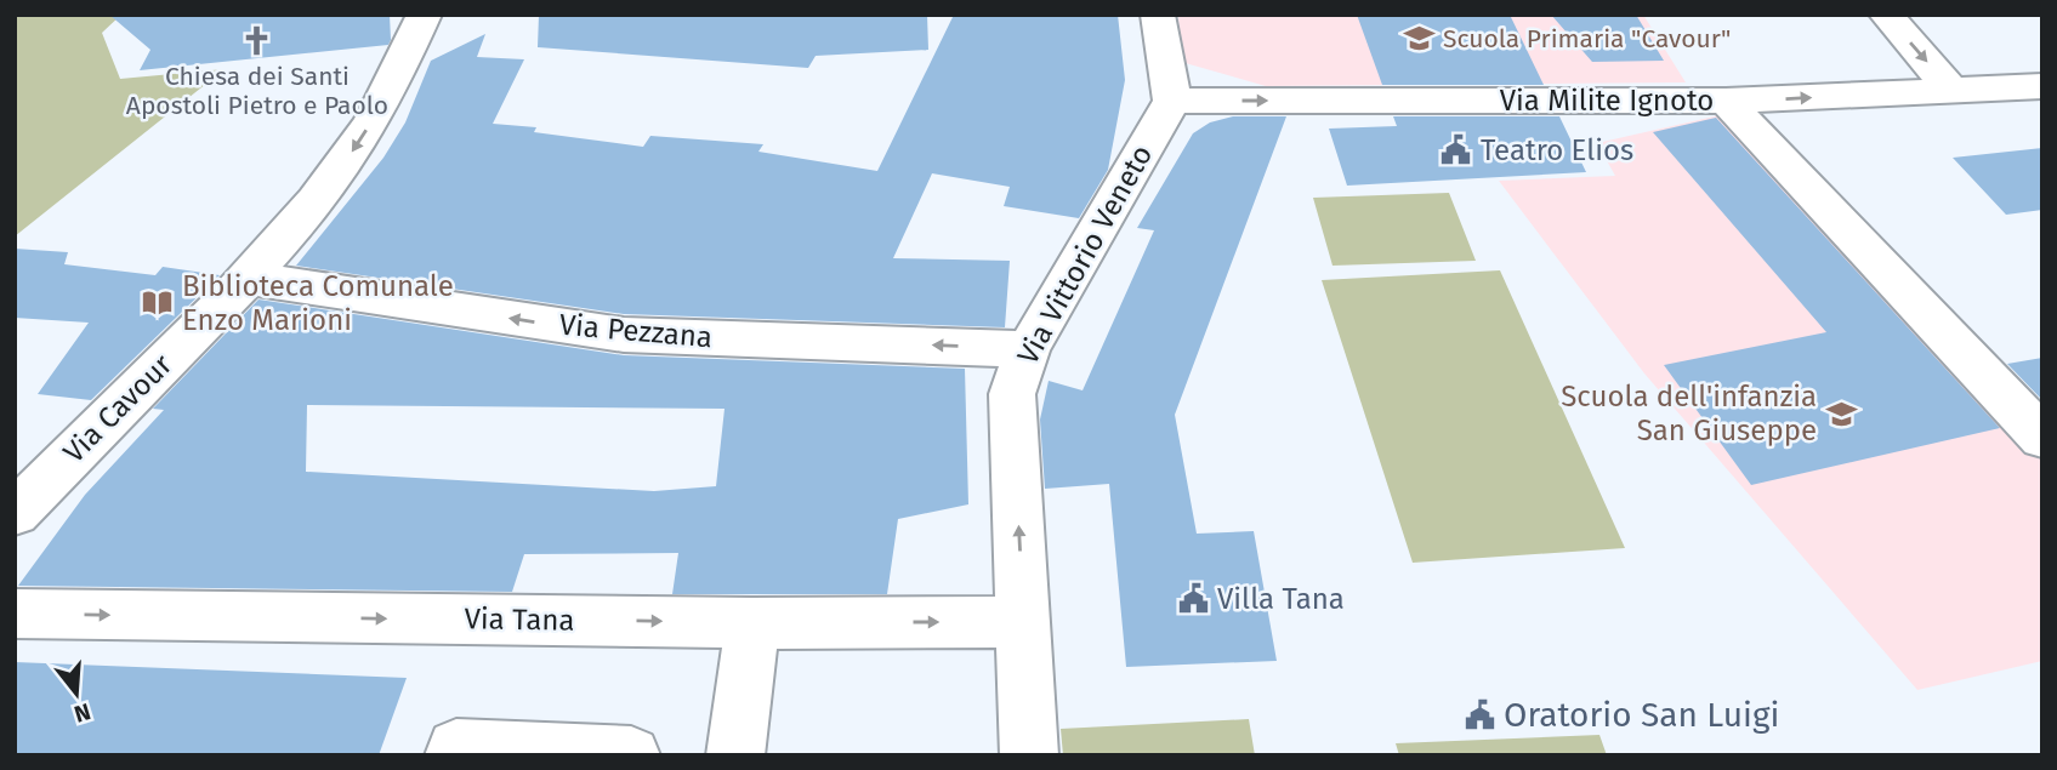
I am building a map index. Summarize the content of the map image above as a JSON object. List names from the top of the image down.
{
  "streets": {
    "street": [
      "Via Milite Ignoto",
      "Via Vittorio Veneto",
      "Via Pezzana",
      "Via Cavour",
      "Via Tana"
    ]
  },
  "crossings": [
    ["Via Milite Ignoto", "Via Vittorio Veneto"],
    ["Via Vittorio Veneto", "Via Pezzana"],
    ["Via Vittorio Veneto", "Via Tana"],
    ["Via Pezzana", "Via Cavour"]
  ],
  "one_way": [
    "Via Milite Ignoto",
    "Via Vittorio Veneto",
    "Via Pezzana",
    "Via Cavour",
    "Via Tana"
  ],
  "places": {
    "school or university": ["Scuola Primaria \"Cavour\"", "Scuola dell'infanzia San Giuseppe"],
    "church": ["Chiesa dei Santi Apostoli Pietro e Paolo"],
    "public building": ["Teatro Elios", "Villa Tana", "Oratorio San Luigi"],
    "library": ["Biblioteca Comunale Enzo Marioni"]
  },
  "north": "bottom"
}
